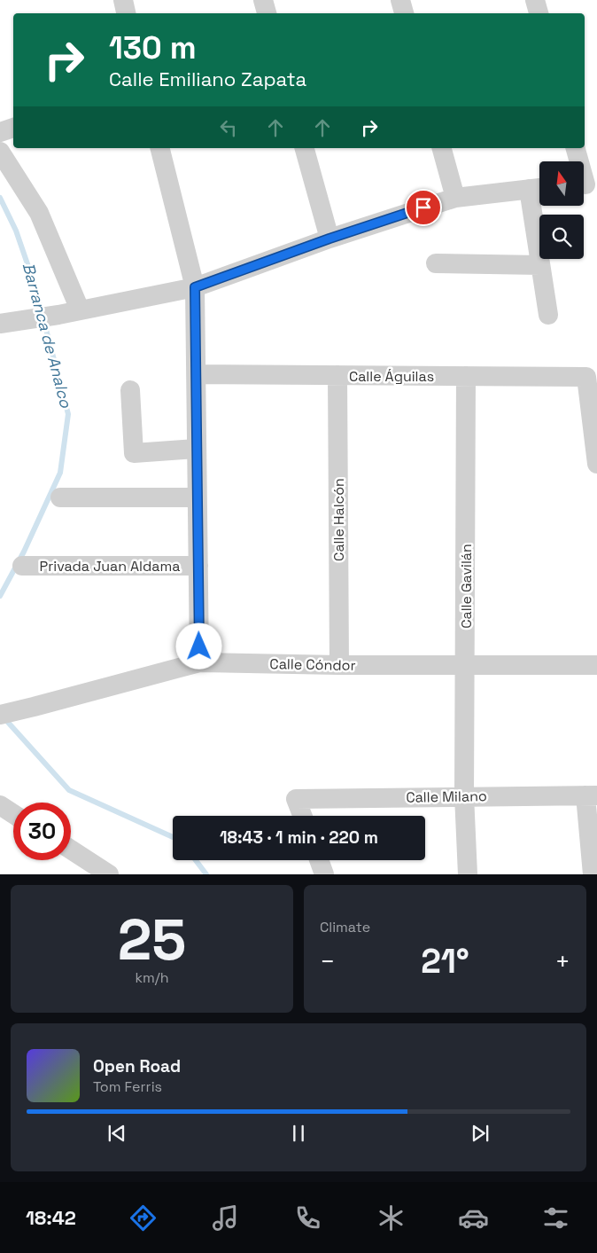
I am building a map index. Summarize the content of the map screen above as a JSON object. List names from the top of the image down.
{
  "streets": {
    "street": [
      "Calle Águilas",
      "Calle Halcón",
      "Privada Juan Aldama",
      "Calle Gavilán",
      "Calle Cóndor",
      "Calle Milano"
    ]
  },
  "crossings": [
    ["Calle Águilas", "Calle Halcón"],
    ["Calle Águilas", "Calle Gavilán"],
    ["Calle Halcón", "Calle Cóndor"],
    ["Calle Gavilán", "Calle Cóndor"],
    ["Calle Gavilán", "Calle Milano"]
  ],
  "water": ["Barranca de Analco"],
  "north": "top",
  "page": {
    "turn": ["130 m", "Calle Emiliano Zapata"],
    "limit": "30",
    "trip": "18:43 · 1 min · 220 m",
    "tile": [
      ["25", "km/h"],
      "Climate"
    ],
    "heat": ["−", "21°", "+"],
    "song": ["Open Road", "Tom Ferris"],
    "tabs": "18:42"
  }
}
